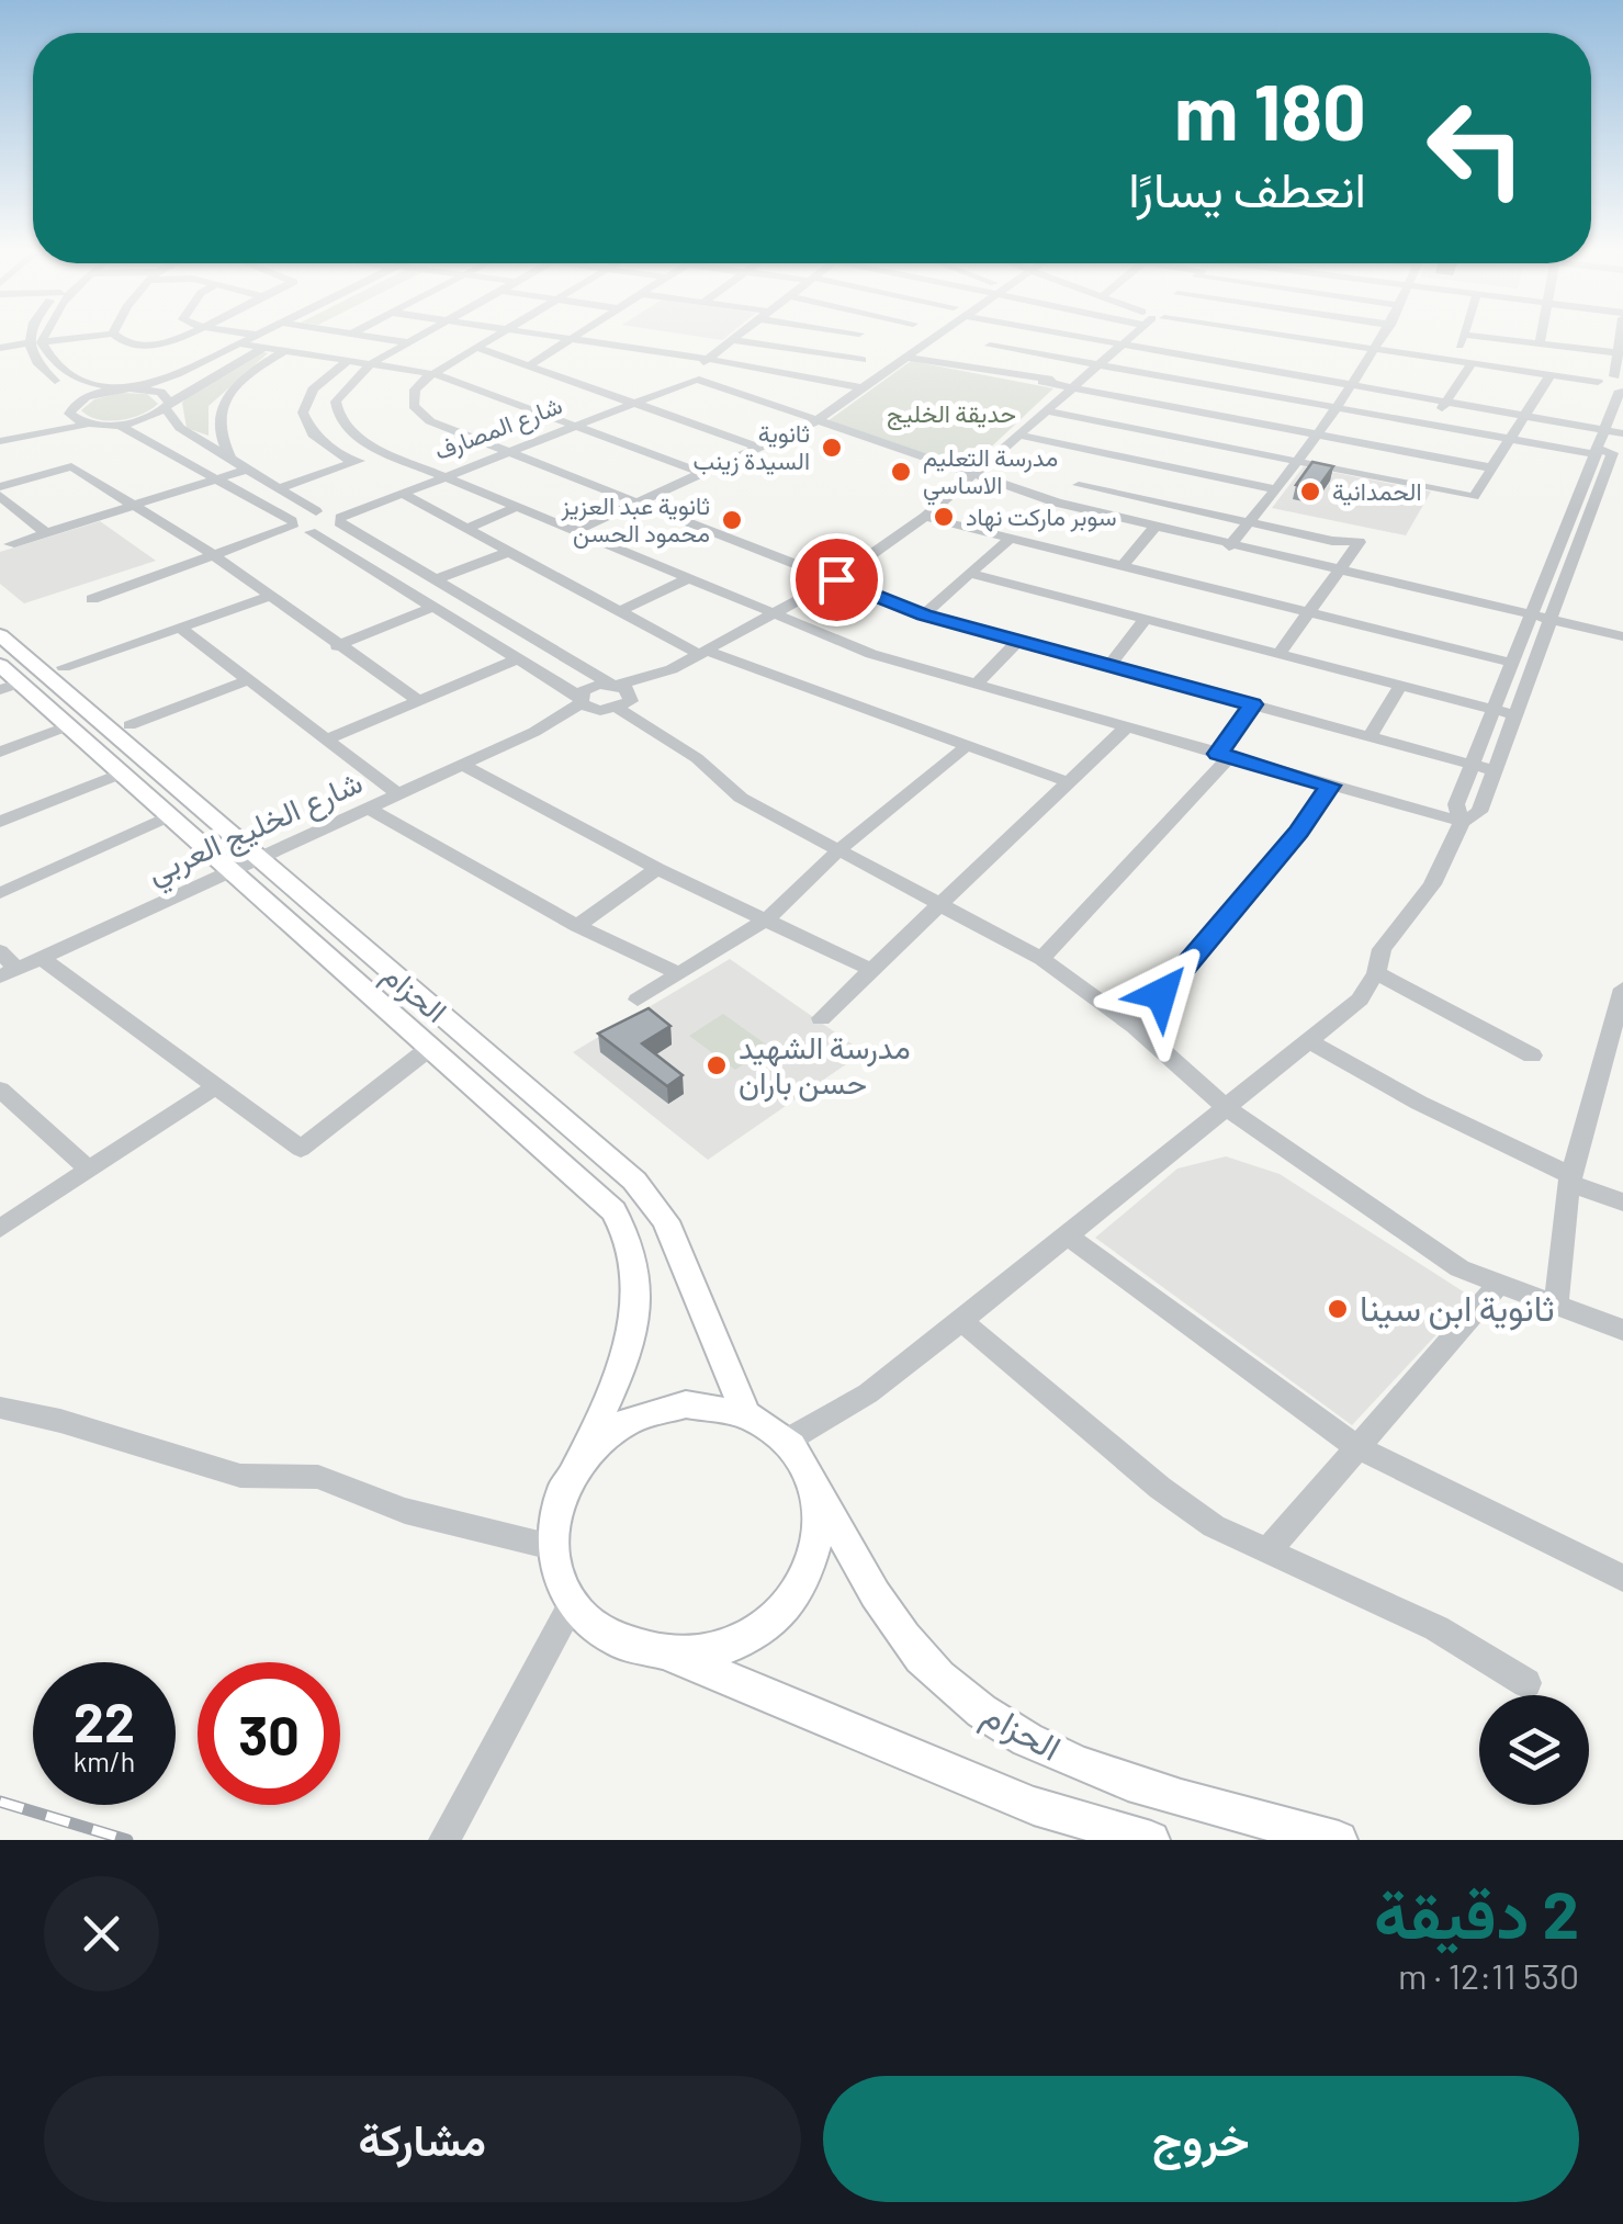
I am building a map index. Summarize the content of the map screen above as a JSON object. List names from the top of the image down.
{
  "streets": {
    "main road": ["الحزام"],
    "street": ["شارع المصارف", "شارع الخليج العربي"]
  },
  "crossings": [
    ["شارع الخليج العربي", "الحزام"]
  ],
  "parks": ["حديقة الخليج"],
  "places": [
    "ثانوية السيدة زينب",
    "مدرسة التعليم الاساسي",
    "الحمدانية",
    "سوبر ماركت نهاد",
    "ثانوية عبد العزيز محمود الحسن",
    "مدرسة الشهيد حسن باران",
    "ثانوية ابن سينا"
  ],
  "page": {
    "turn": ["180 m", "انعطف يسارًا"],
    "speed": "22 km/h",
    "limit": "30",
    "heading": ["2 دقيقة", "530 m · 12:11"],
    "buttons": ["خروج", "مشاركة"]
  }
}
